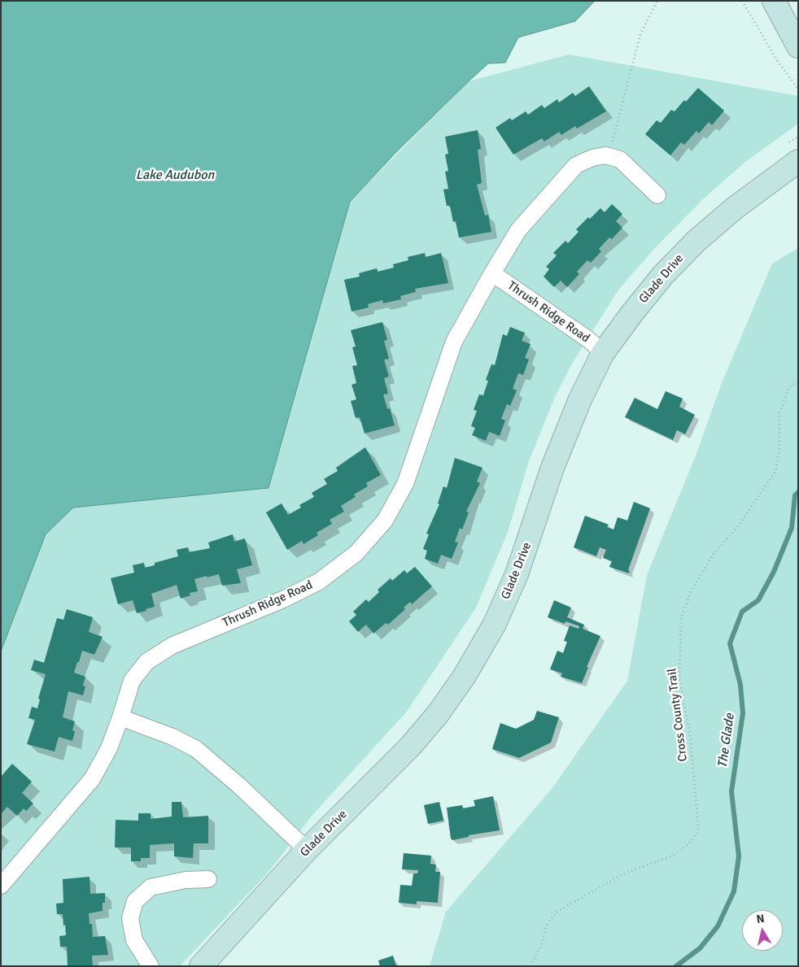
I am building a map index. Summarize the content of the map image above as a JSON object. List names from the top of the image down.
{
  "streets": {
    "street": ["Glade Drive", "Thrush Ridge Road"],
    "path": ["Cross County Trail"]
  },
  "crossings": [
    ["Glade Drive", "Thrush Ridge Road"]
  ],
  "water": ["Lake Audubon", "The Glade"],
  "north": "top"
}
